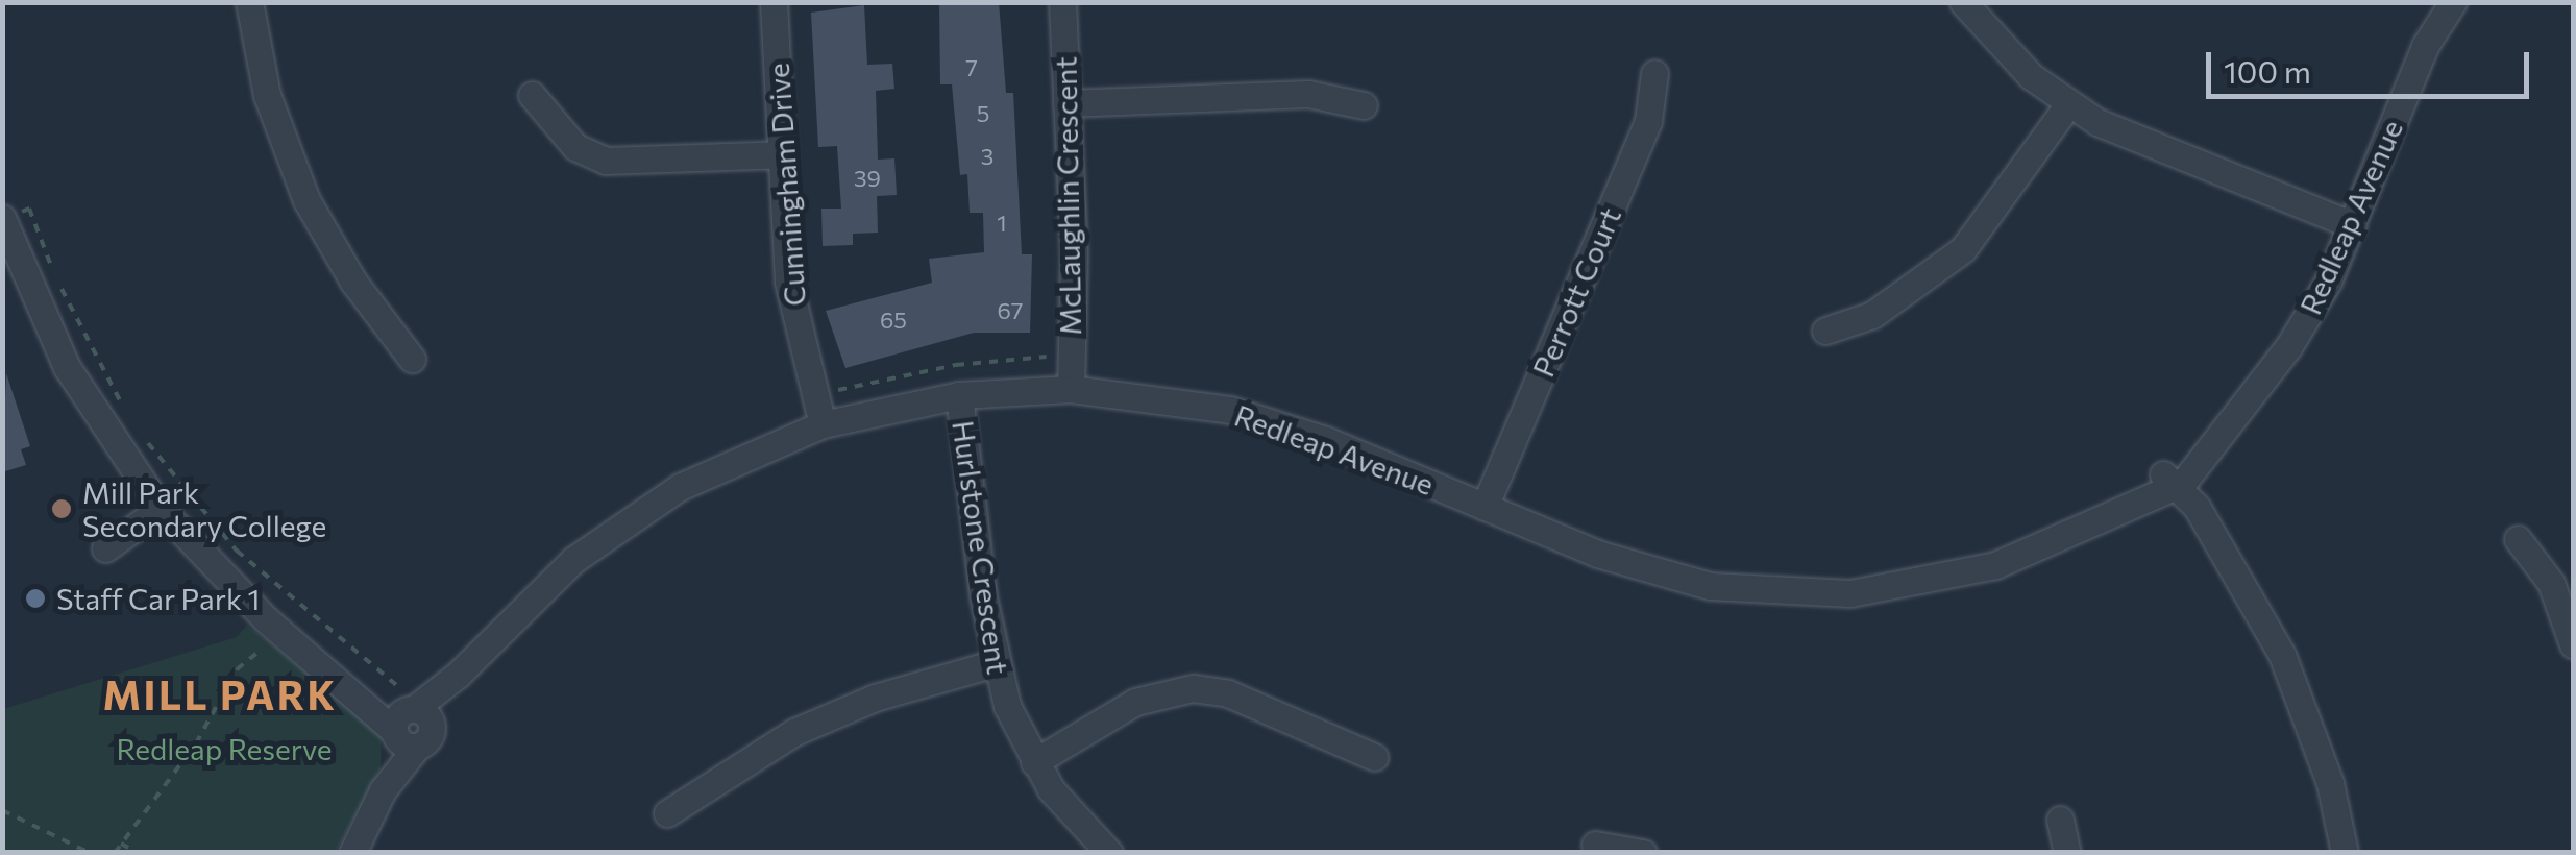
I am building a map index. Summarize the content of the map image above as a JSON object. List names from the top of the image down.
{
  "streets": {
    "street": [
      "Cunningham Drive",
      "McLaughlin Crescent",
      "Redleap Avenue",
      "Perrott Court",
      "Hurlstone Crescent"
    ]
  },
  "crossings": [
    ["Cunningham Drive", "Redleap Avenue"],
    ["McLaughlin Crescent", "Redleap Avenue"],
    ["Redleap Avenue", "Perrott Court"],
    ["Redleap Avenue", "Hurlstone Crescent"]
  ],
  "districts": ["MILL PARK"],
  "parks": ["Redleap Reserve"],
  "places": ["Mill Park Secondary College", "Staff Car Park 1"],
  "house_numbers": [
    "7",
    "5",
    "3",
    "39",
    "1",
    "67",
    "65"
  ],
  "scale_bar": "100 m"
}
